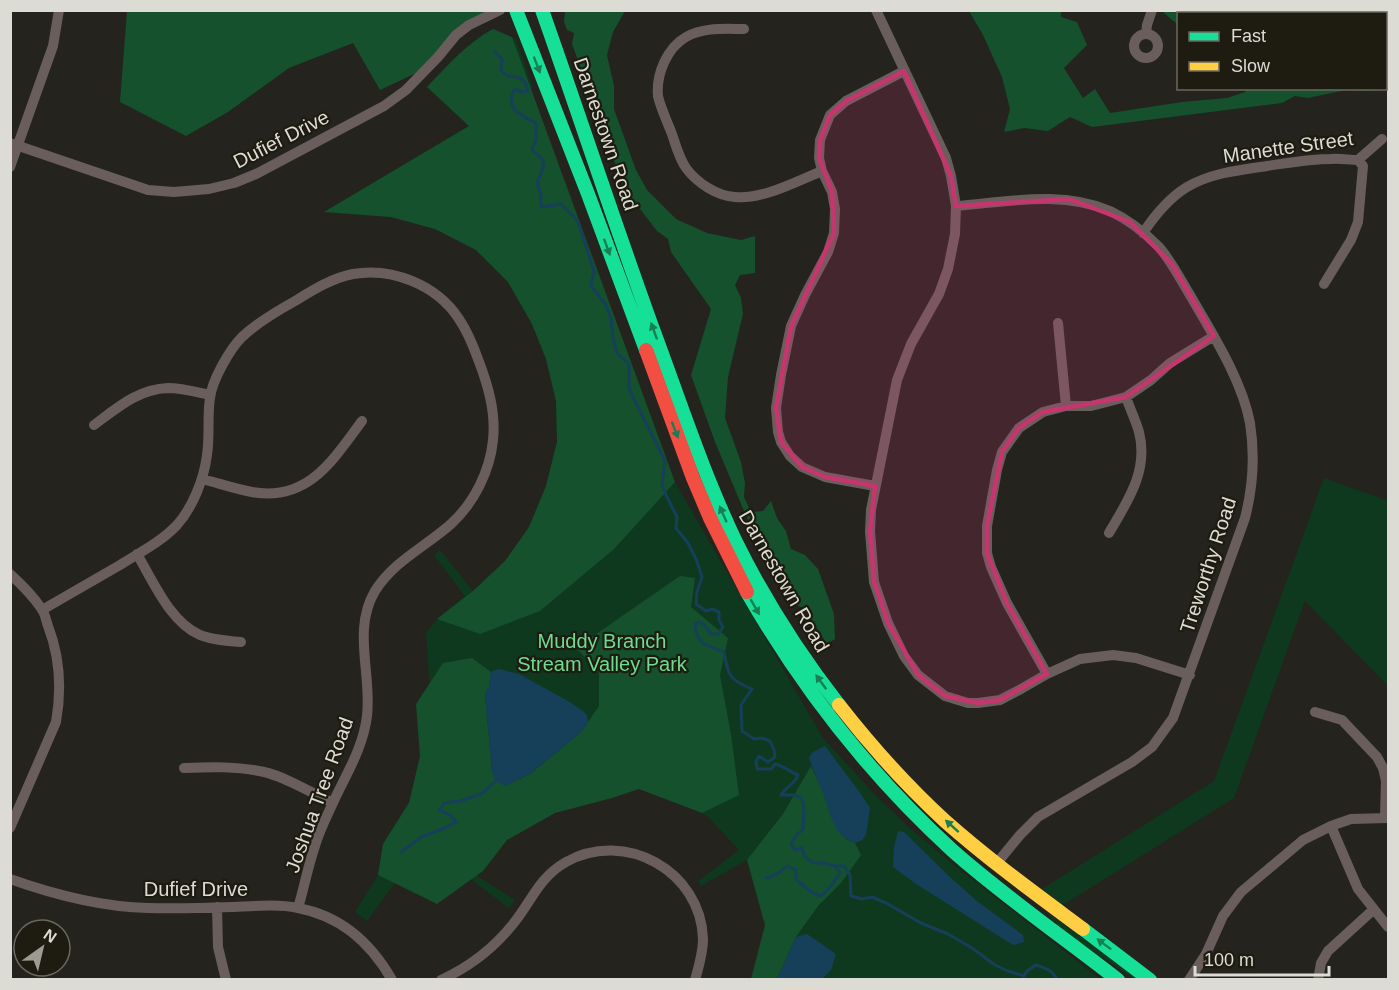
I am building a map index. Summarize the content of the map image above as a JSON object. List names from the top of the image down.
{
  "streets": {
    "main road": ["Darnestown Road"],
    "street": [
      "Dufief Drive",
      "Manette Street",
      "Treworthy Road",
      "Joshua Tree Road"
    ]
  },
  "crossings": [
    ["Darnestown Road", "Treworthy Road"],
    ["Dufief Drive", "Joshua Tree Road"],
    ["Manette Street", "Treworthy Road"]
  ],
  "parks": ["Muddy Branch Stream Valley Park"],
  "legend": ["Fast", "Slow"],
  "scale_bar": "100 m",
  "north": "top right"
}
